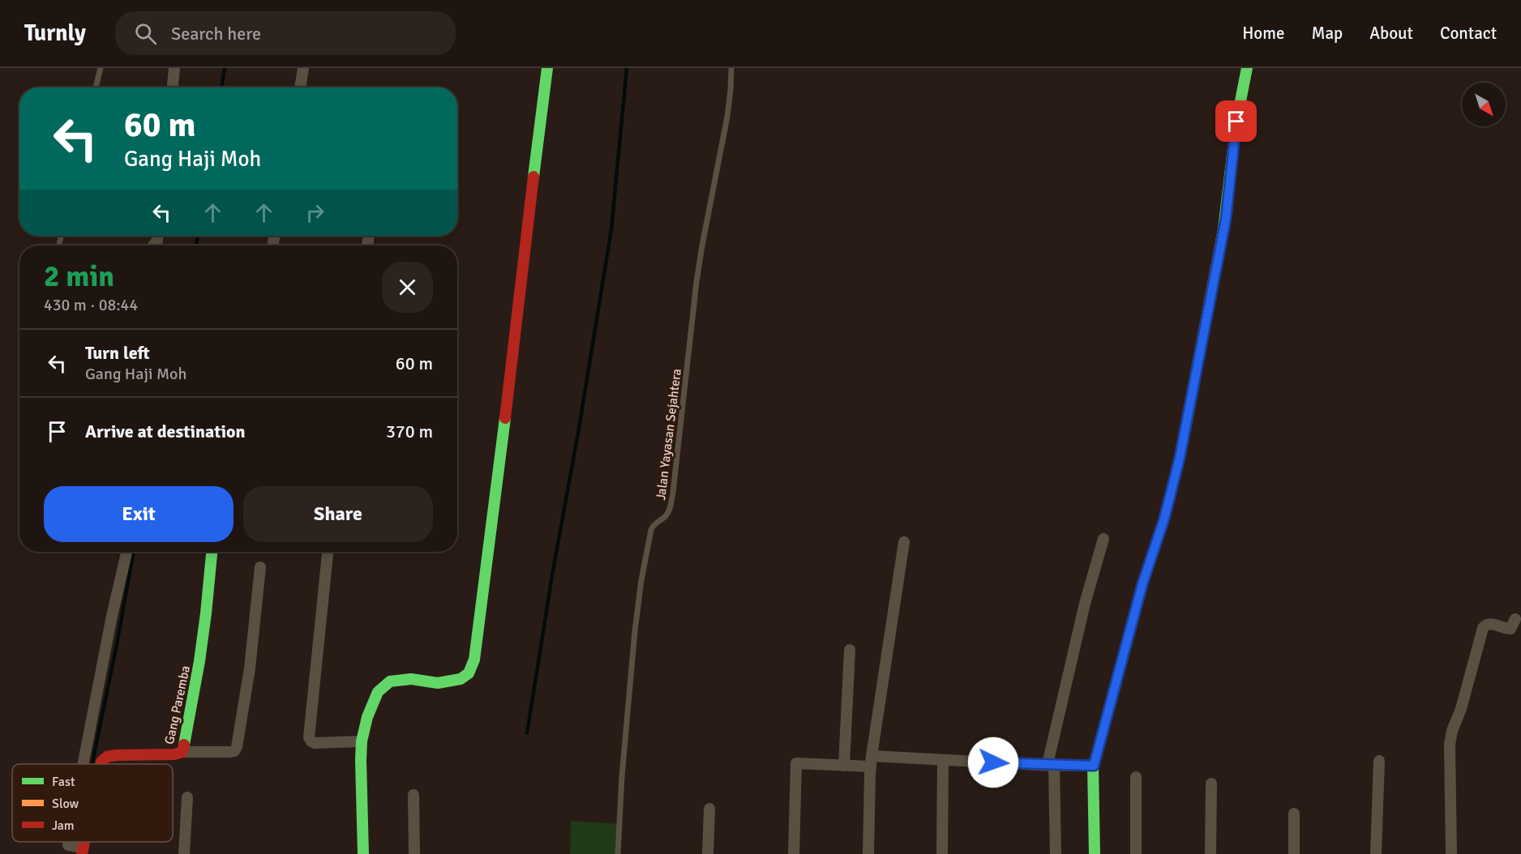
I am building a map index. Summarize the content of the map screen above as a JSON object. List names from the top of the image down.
{
  "streets": {
    "street": ["Gang Paremba"],
    "lane": ["Jalan Yayasan Sejahtera"]
  },
  "legend": ["Fast", "Slow", "Jam"],
  "north": "bottom right",
  "page": {
    "header": "Turnly",
    "search": "Search here",
    "nav": [
      "Home",
      "Map",
      "About",
      "Contact"
    ],
    "turn": ["60 m", "Gang Haji Moh"],
    "heading": ["2 min", "430 m · 08:44"],
    "list": [
      {
        "name": "Turn left",
        "note": "Gang Haji Moh",
        "value": "60 m"
      },
      {
        "name": "Arrive at destination",
        "value": "370 m"
      }
    ],
    "buttons": ["Exit", "Share"]
  }
}
